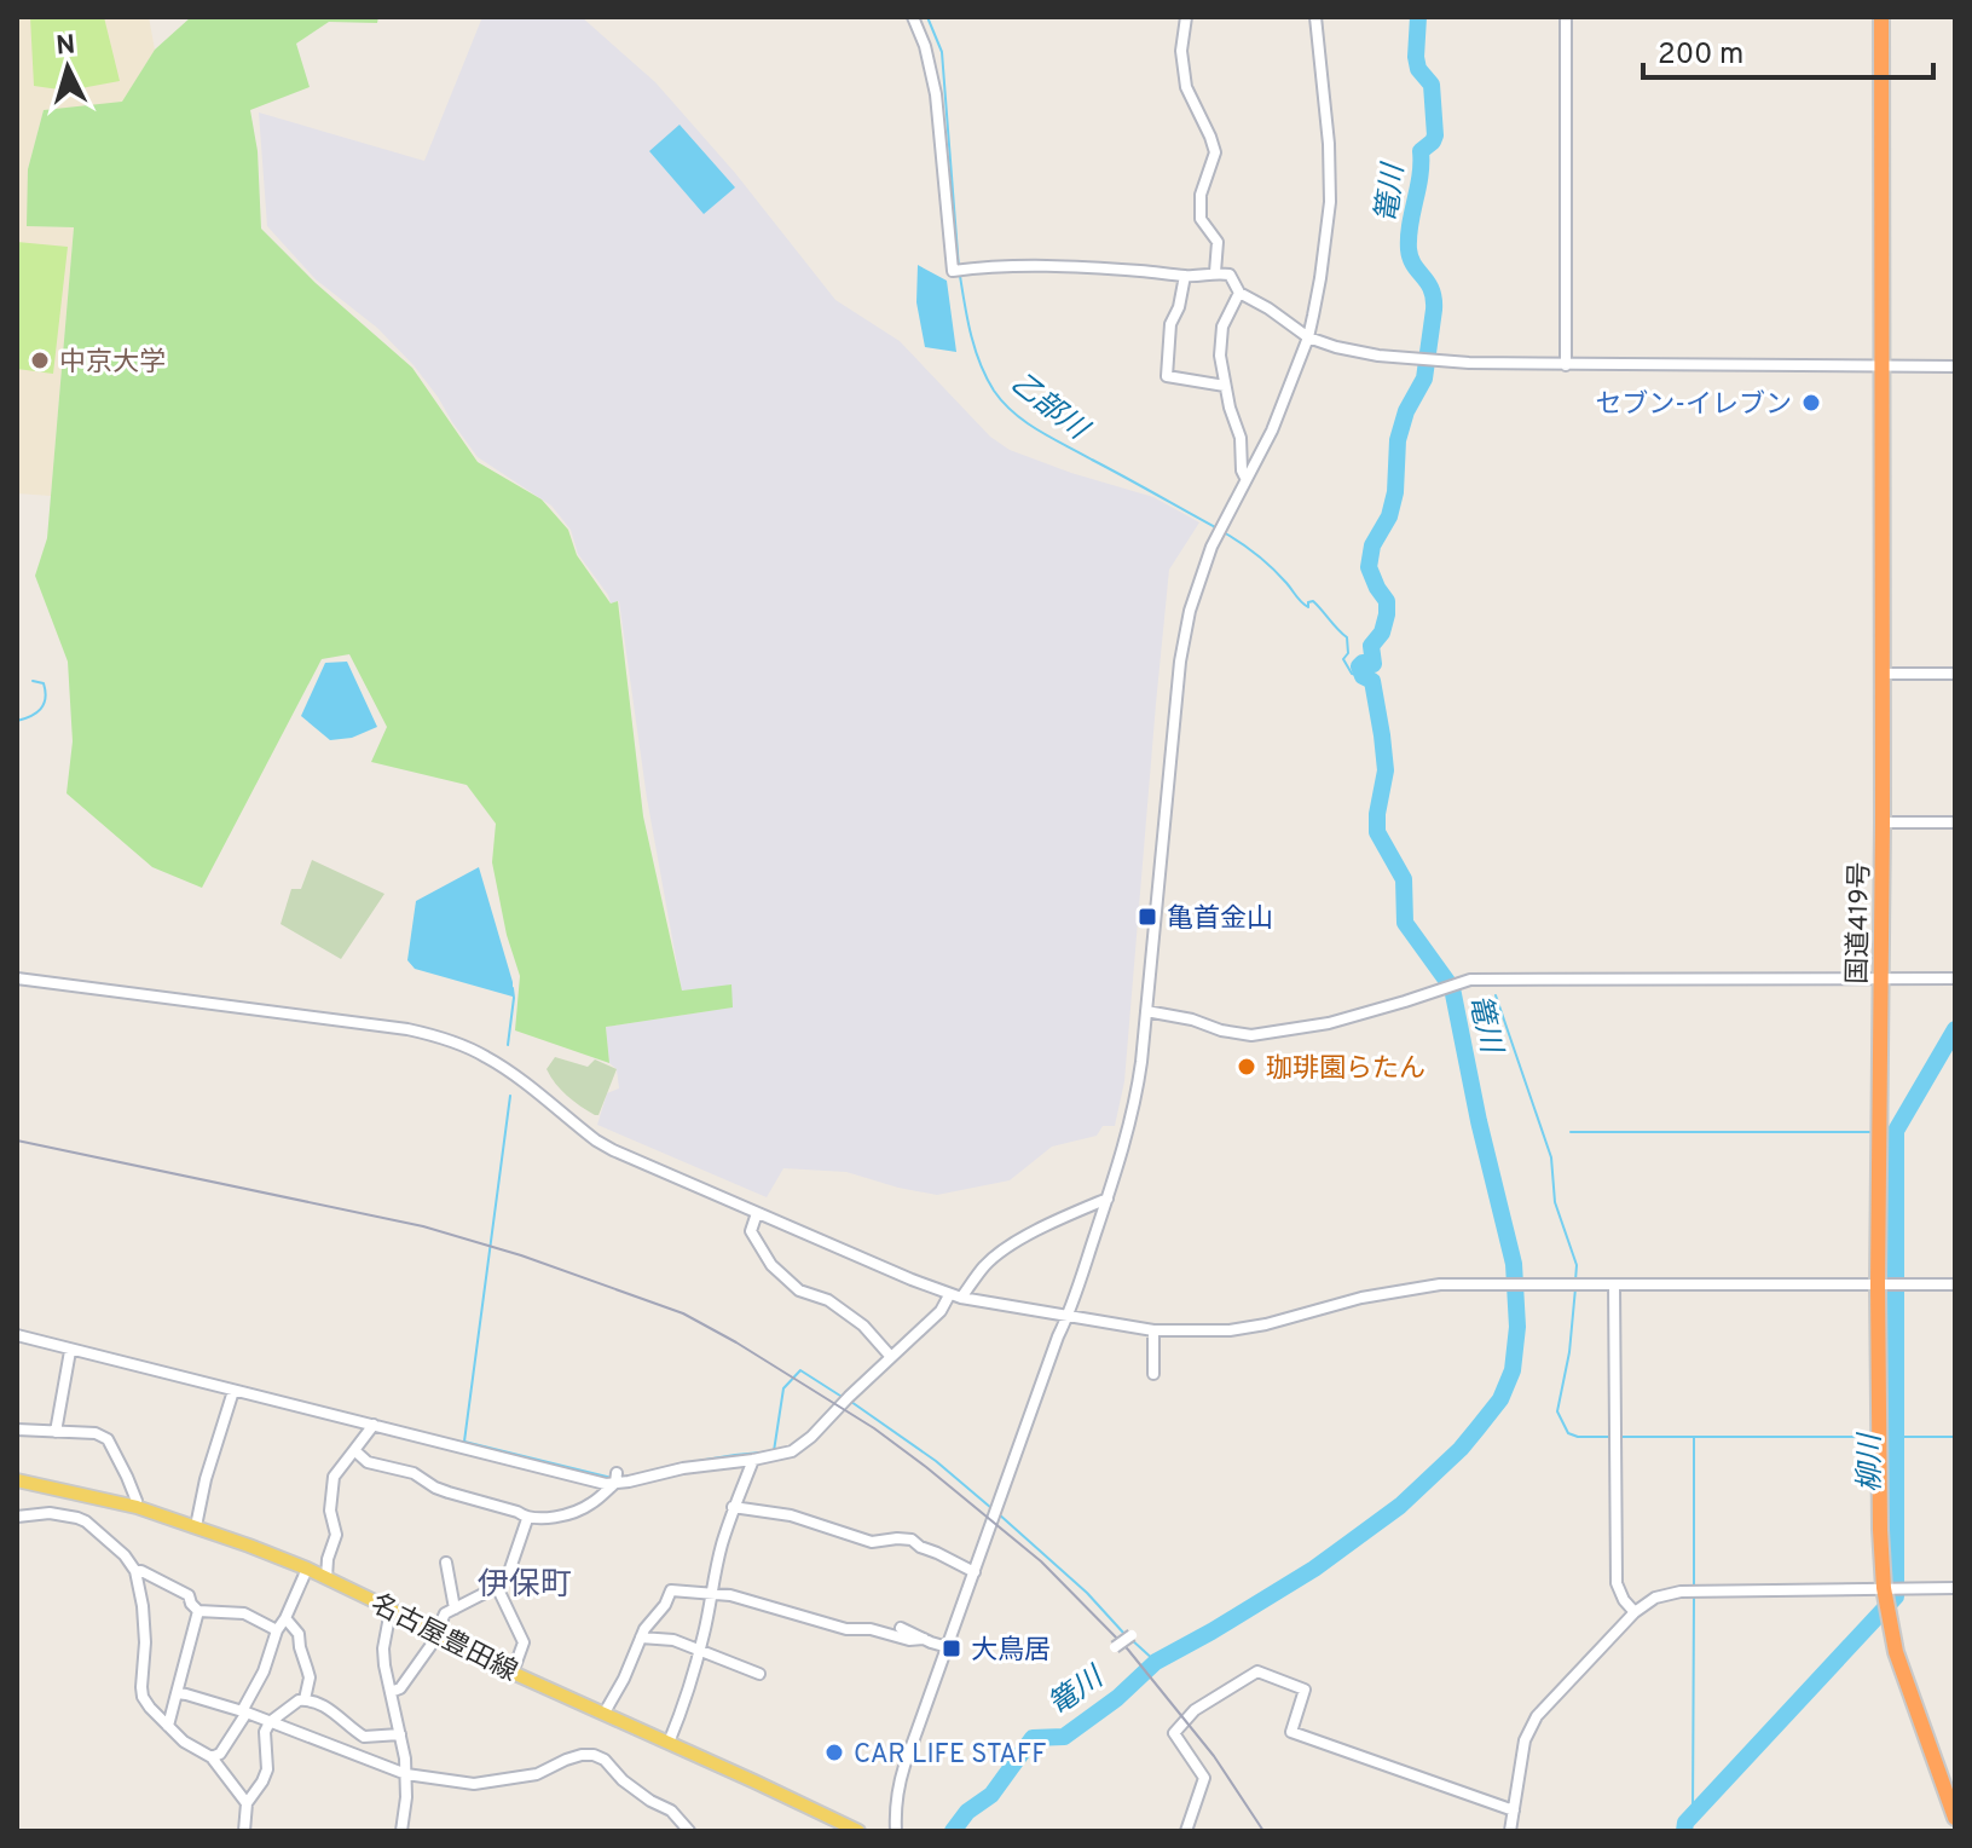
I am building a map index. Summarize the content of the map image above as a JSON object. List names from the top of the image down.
{
  "streets": {
    "highway": ["国道419号"],
    "main road": ["名古屋豊田線"]
  },
  "districts": ["伊保町"],
  "water": ["篭川", "乙部川", "柳川"],
  "places": {
    "other": [
      "中京大学",
      "セブン-イレブン",
      "珈琲園らたん",
      "CAR LIFE STAFF"
    ],
    "transit": ["亀首金山", "大鳥居"]
  },
  "scale_bar": "200 m",
  "north": "top"
}
